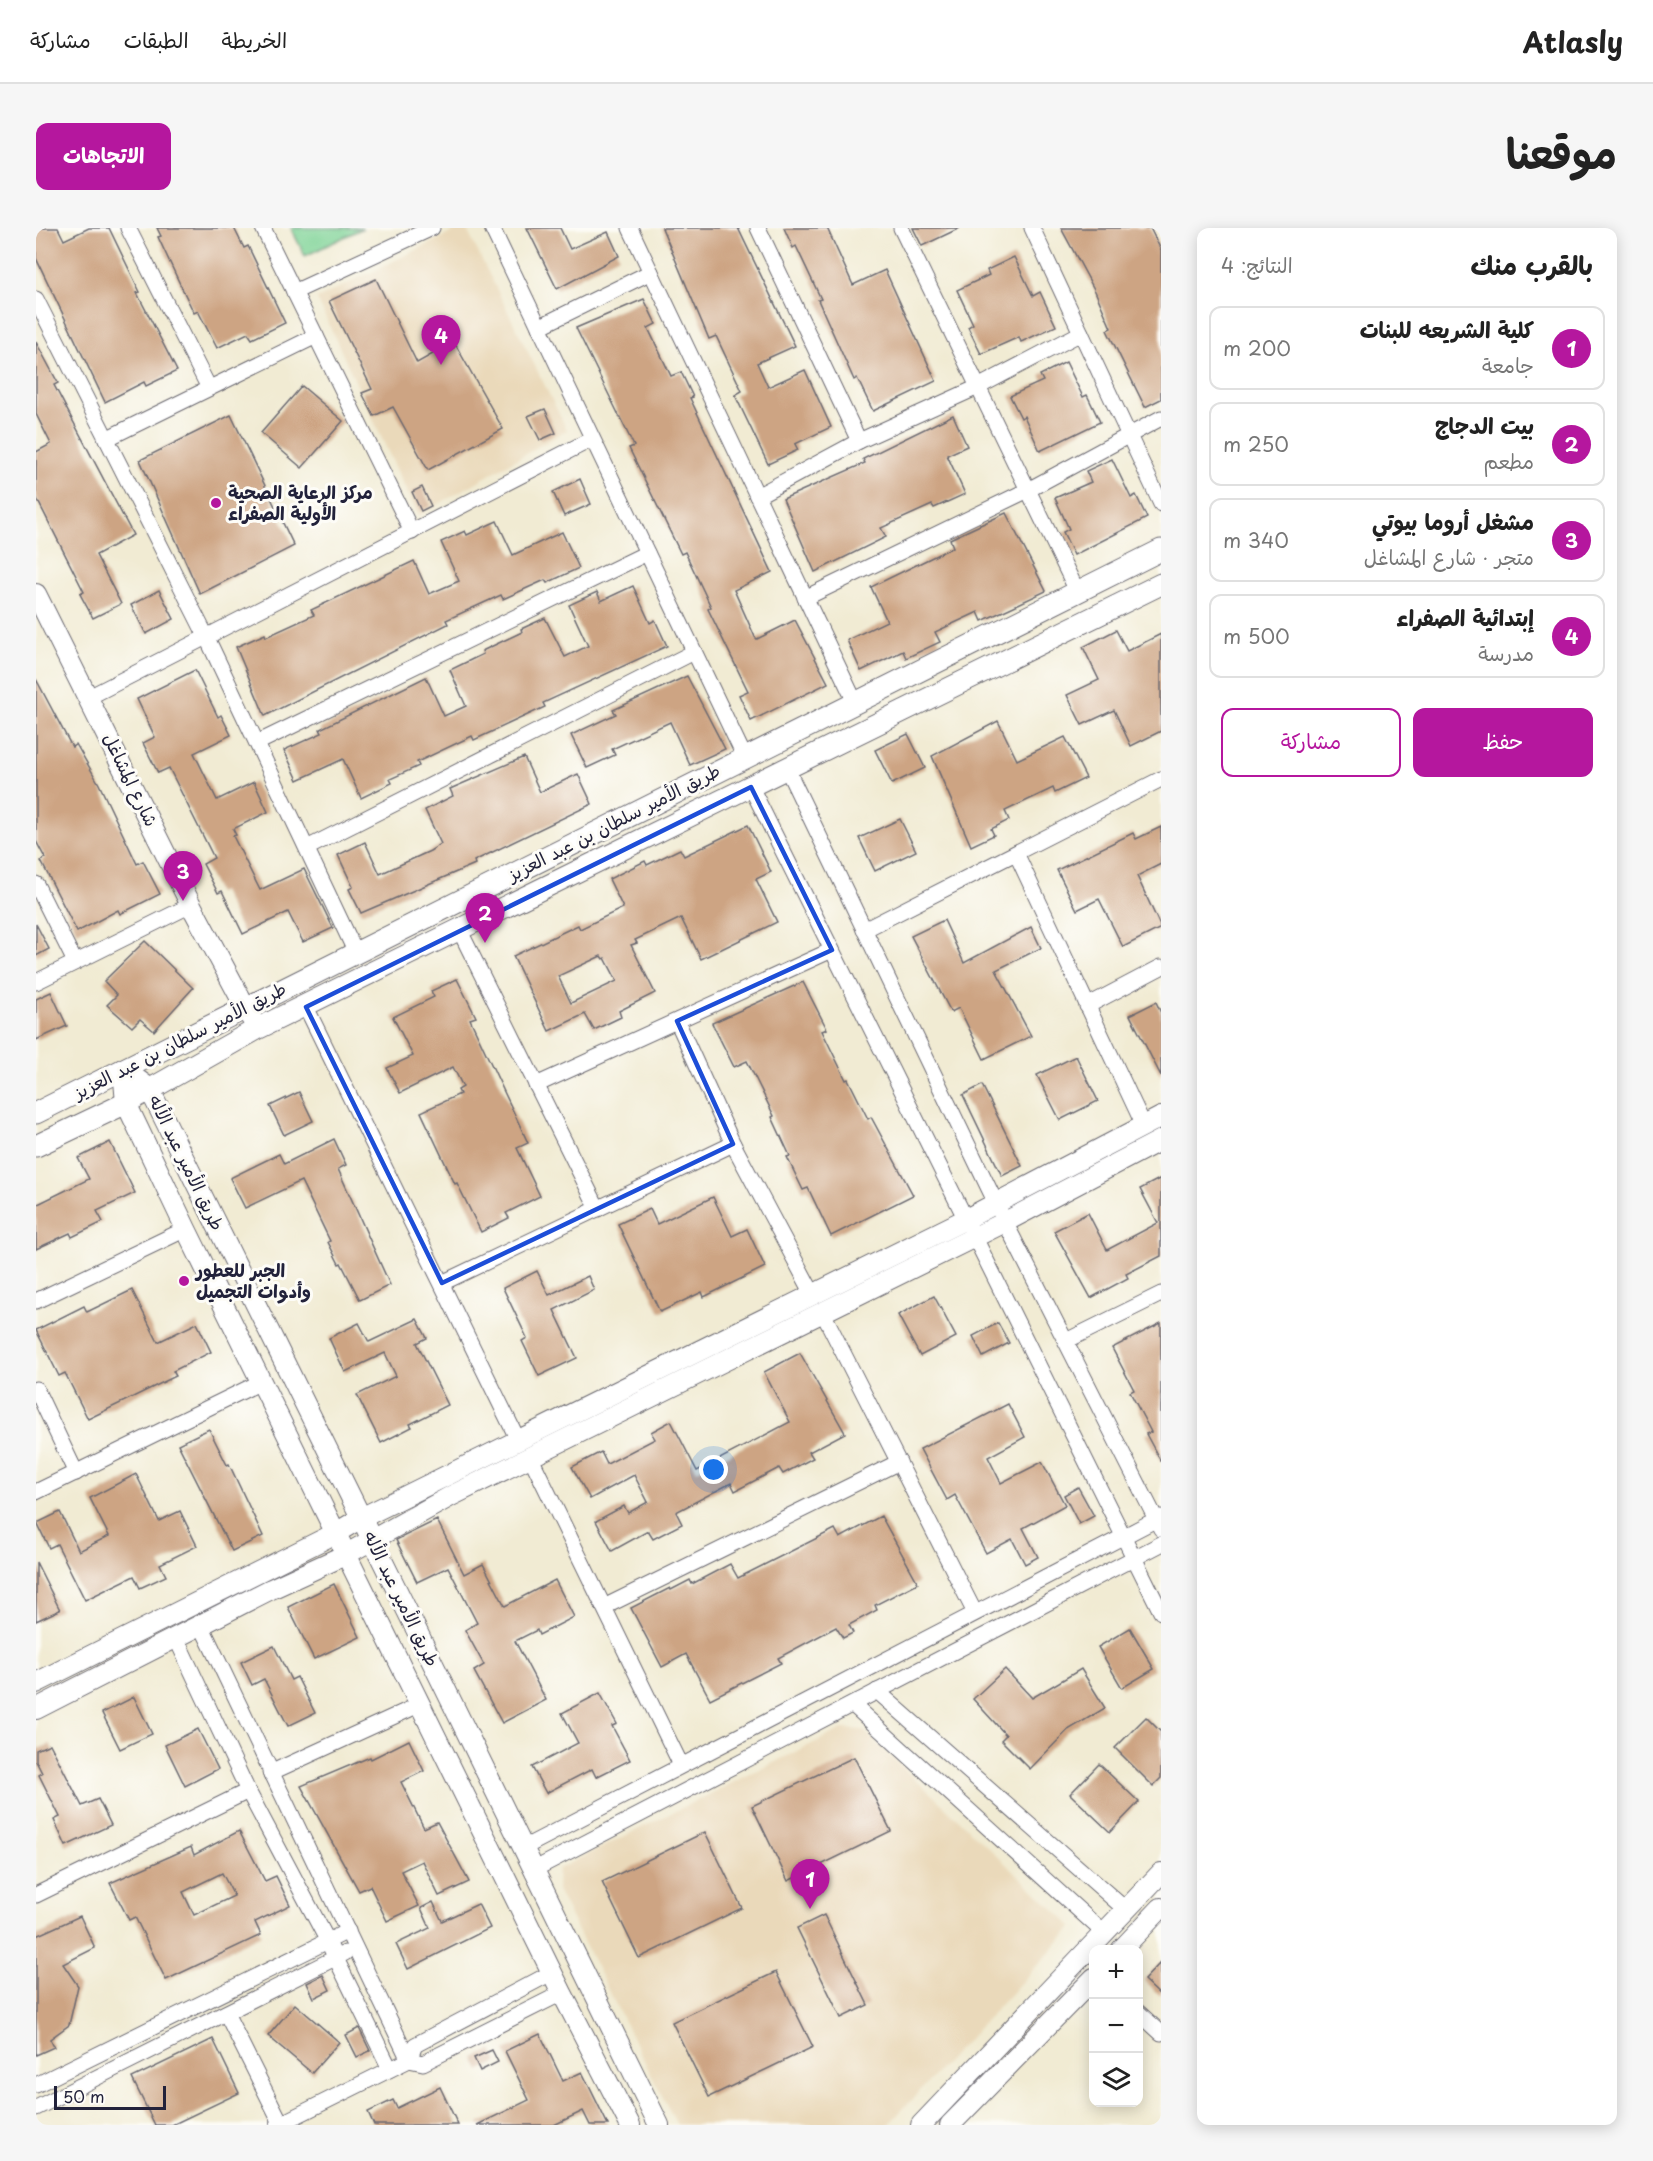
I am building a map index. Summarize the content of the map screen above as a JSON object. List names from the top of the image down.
{
  "streets": {
    "main road": ["طريق الأمير سلطان بن عبد العزيز"],
    "street": ["شارع المشاغل", "طريق الأمير عبد الأله"]
  },
  "crossings": [
    ["شارع المشاغل", "طريق الأمير سلطان بن عبد العزيز"],
    ["طريق الأمير سلطان بن عبد العزيز", "طريق الأمير عبد الأله"]
  ],
  "places": ["مركز الرعاية الصحية الأولية الصفراء", "الجبر للعطور وأدوات التجميل"],
  "scale_bar": "50 m",
  "page": {
    "header": "Atlasly",
    "nav": ["الخريطة", "الطبقات", "مشاركة"],
    "title": "موقعنا",
    "buttons": [
      "الاتجاهات",
      ["حفظ", "مشاركة"]
    ],
    "heading": ["بالقرب منك", "النتائج: 4"],
    "list": [
      {
        "mark": "1",
        "name": "كلية الشريعه للبنات",
        "note": "جامعة",
        "value": "200 m"
      },
      {
        "mark": "2",
        "name": "بيت الدجاج",
        "note": "مطعم",
        "value": "250 m"
      },
      {
        "mark": "3",
        "name": "مشغل أروما بيوتي",
        "note": "متجر · شارع المشاغل",
        "value": "340 m"
      },
      {
        "mark": "4",
        "name": "إبتدائية الصفراء",
        "note": "مدرسة",
        "value": "500 m"
      }
    ],
    "pins": [
      "4",
      "3",
      "2",
      "1"
    ],
    "map_buttons": ["+", "−"],
    "scale": "50 m"
  }
}
